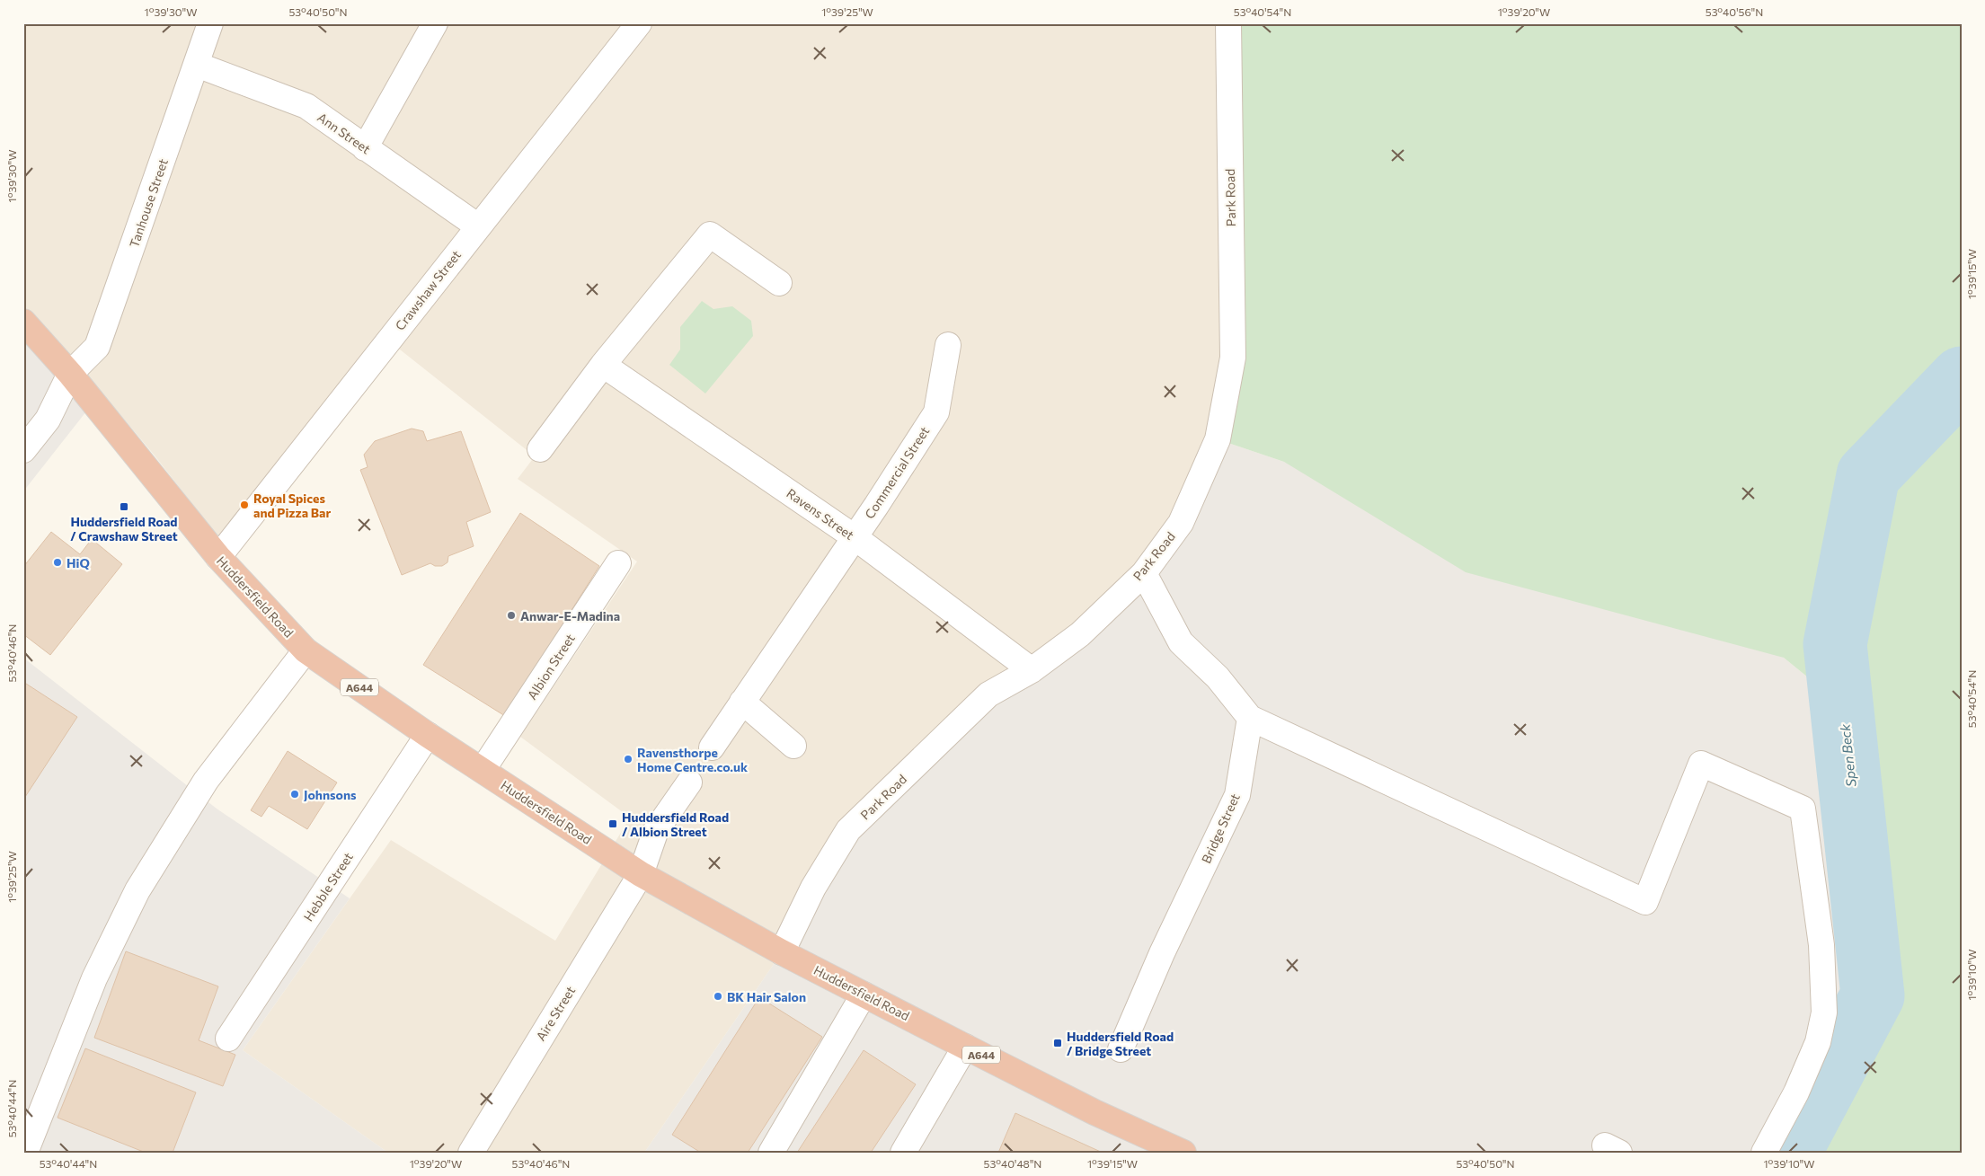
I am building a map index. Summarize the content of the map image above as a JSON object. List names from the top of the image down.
{
  "streets": {
    "highway": ["Huddersfield Road", "A644"],
    "street": [
      "Ann Street",
      "Park Road",
      "Tanhouse Street",
      "Crawshaw Street",
      "Commercial Street",
      "Ravens Street",
      "Albion Street",
      "Bridge Street",
      "Hebble Street",
      "Aire Street"
    ]
  },
  "crossings": [
    ["Ann Street", "Tanhouse Street"],
    ["Ann Street", "Crawshaw Street"],
    ["Park Road", "Ravens Street"],
    ["Park Road", "Huddersfield Road"],
    ["Tanhouse Street", "Huddersfield Road"],
    ["Crawshaw Street", "Huddersfield Road"],
    ["Commercial Street", "Ravens Street"],
    ["Huddersfield Road", "Albion Street"],
    ["Huddersfield Road", "Hebble Street"],
    ["Huddersfield Road", "Aire Street"]
  ],
  "water": ["Spen Beck"],
  "places": {
    "other": [
      "Royal Spices and Pizza Bar",
      "HiQ",
      "Anwar-E-Madina",
      "Ravensthorpe Home Centre.co.uk",
      "Johnsons",
      "BK Hair Salon"
    ],
    "transit": ["Huddersfield Road / Crawshaw Street", "Huddersfield Road / Albion Street", "Huddersfield Road / Bridge Street"]
  },
  "coordinates": [
    "1°39'30\"W",
    "53°40'50\"N",
    "1°39'25\"W",
    "53°40'54\"N",
    "1°39'20\"W",
    "53°40'56\"N",
    "1°39'15\"W",
    "53°40'46\"N",
    "1°39'10\"W",
    "53°40'44\"N",
    "53°40'48\"N"
  ]
}
